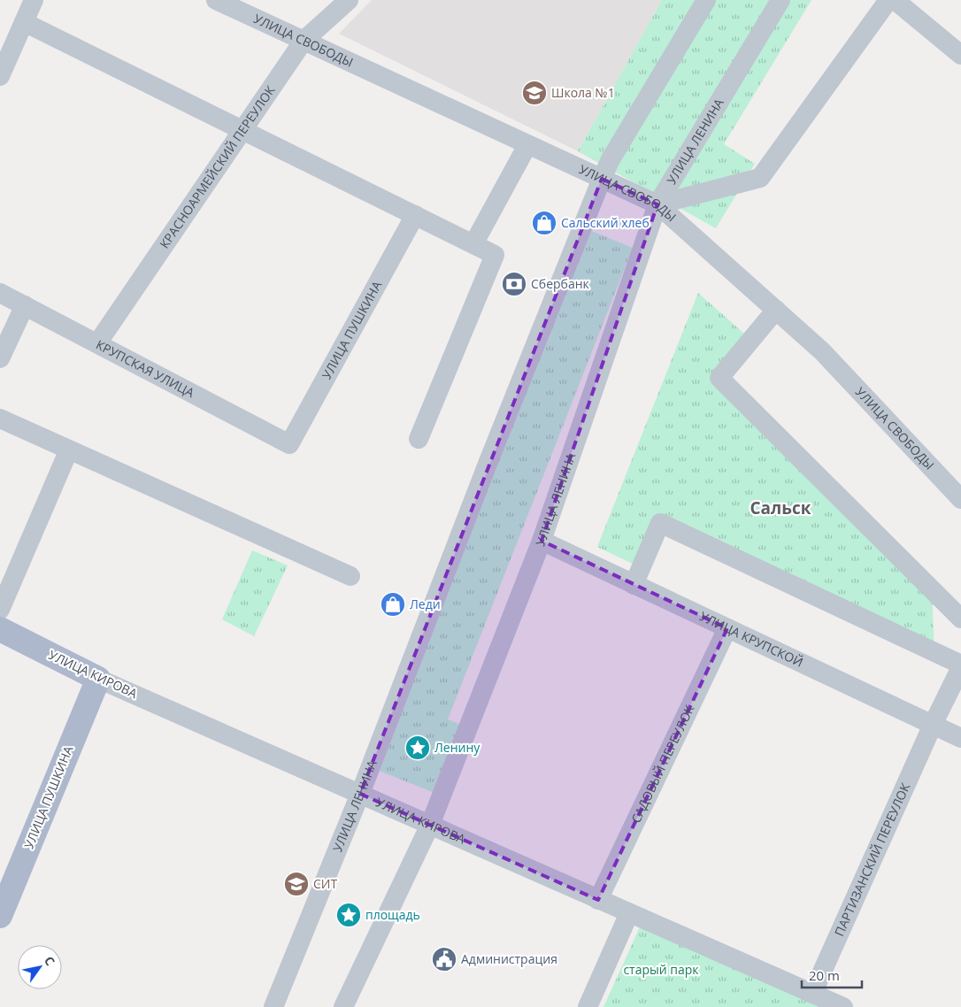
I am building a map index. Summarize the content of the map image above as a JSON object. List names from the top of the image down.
{
  "streets": {
    "main road": ["УЛИЦА ПУШКИНА", "УЛИЦА КИРОВА"],
    "street": [
      "УЛИЦА СВОБОДЫ",
      "УЛИЦА ЛЕНИНА",
      "КРАСНОАРМЕЙСКИЙ ПЕРЕУЛОК",
      "КРУПСКАЯ УЛИЦА",
      "УЛИЦА КРУПСКОЙ",
      "САДОВЫЙ ПЕРЕУЛОК",
      "ПАРТИЗАНСКИЙ ПЕРЕУЛОК"
    ]
  },
  "crossings": [
    ["УЛИЦА СВОБОДЫ", "УЛИЦА ЛЕНИНА"],
    ["УЛИЦА СВОБОДЫ", "КРАСНОАРМЕЙСКИЙ ПЕРЕУЛОК"],
    ["УЛИЦА ЛЕНИНА", "УЛИЦА КРУПСКОЙ"],
    ["УЛИЦА ЛЕНИНА", "УЛИЦА КИРОВА"],
    ["КРАСНОАРМЕЙСКИЙ ПЕРЕУЛОК", "КРУПСКАЯ УЛИЦА"],
    ["УЛИЦА ПУШКИНА", "КРУПСКАЯ УЛИЦА"],
    ["УЛИЦА ПУШКИНА", "УЛИЦА КИРОВА"],
    ["УЛИЦА КРУПСКОЙ", "САДОВЫЙ ПЕРЕУЛОК"],
    ["УЛИЦА КРУПСКОЙ", "ПАРТИЗАНСКИЙ ПЕРЕУЛОК"],
    ["УЛИЦА КИРОВА", "САДОВЫЙ ПЕРЕУЛОК"],
    ["УЛИЦА КИРОВА", "ПАРТИЗАНСКИЙ ПЕРЕУЛОК"]
  ],
  "districts": ["Сальск"],
  "parks": ["старый парк"],
  "places": {
    "school or university": ["Школа №1", "СИТ"],
    "shop": ["Сальский хлеб", "Леди"],
    "bank": ["Сбербанк"],
    "place": ["Ленину", "площадь"],
    "public building": ["Администрация"]
  },
  "scale_bar": "20 m",
  "north": "top right"
}
